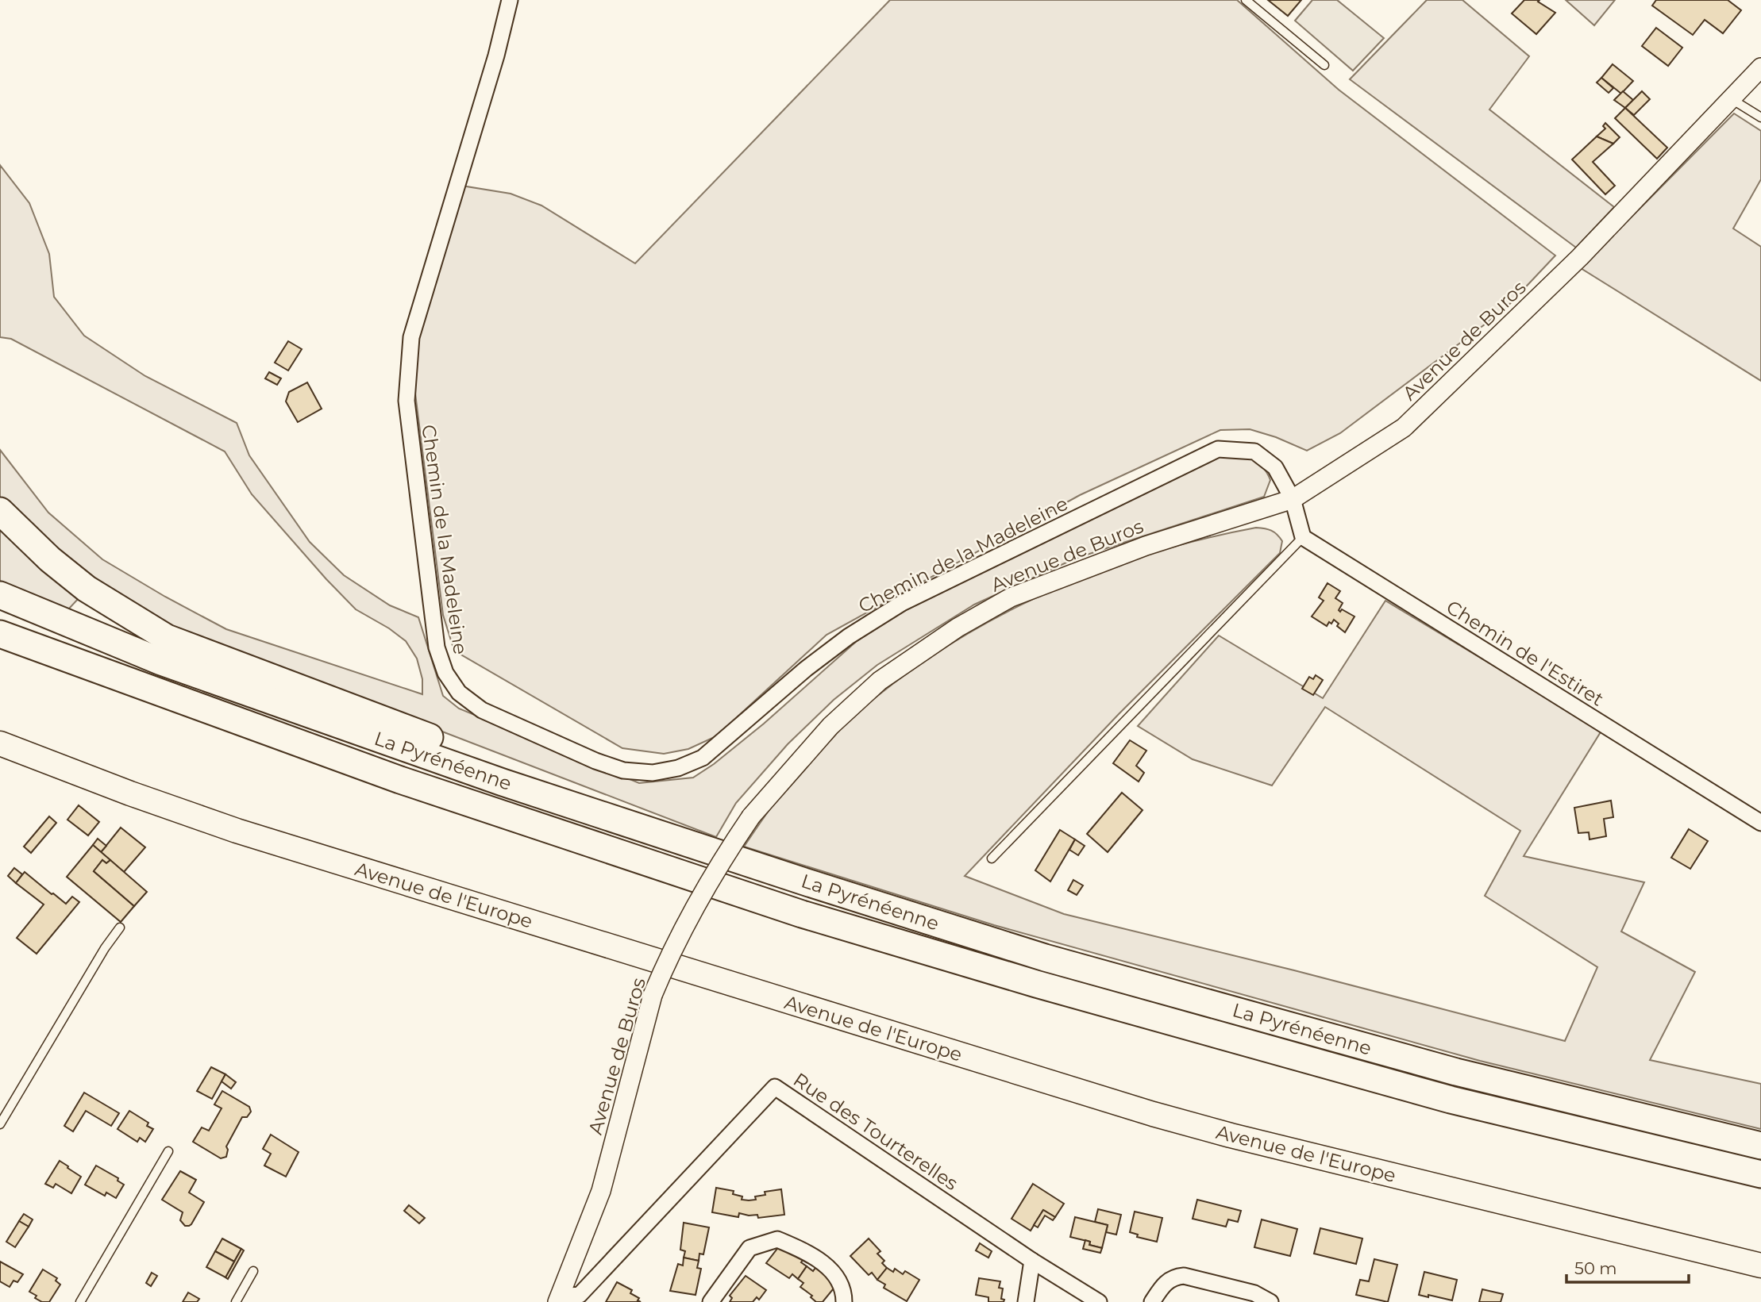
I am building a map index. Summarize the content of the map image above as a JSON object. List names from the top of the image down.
{
  "streets": {
    "highway": ["La Pyrénéenne"],
    "main road": ["Avenue de l'Europe"],
    "street": [
      "Avenue de Buros",
      "Chemin de la Madeleine",
      "Chemin de l'Estiret",
      "Rue des Tourterelles"
    ]
  },
  "crossings": [
    ["Avenue de Buros", "Chemin de la Madeleine"],
    ["Avenue de Buros", "Rue des Tourterelles"]
  ],
  "scale_bar": "50 m"
}
